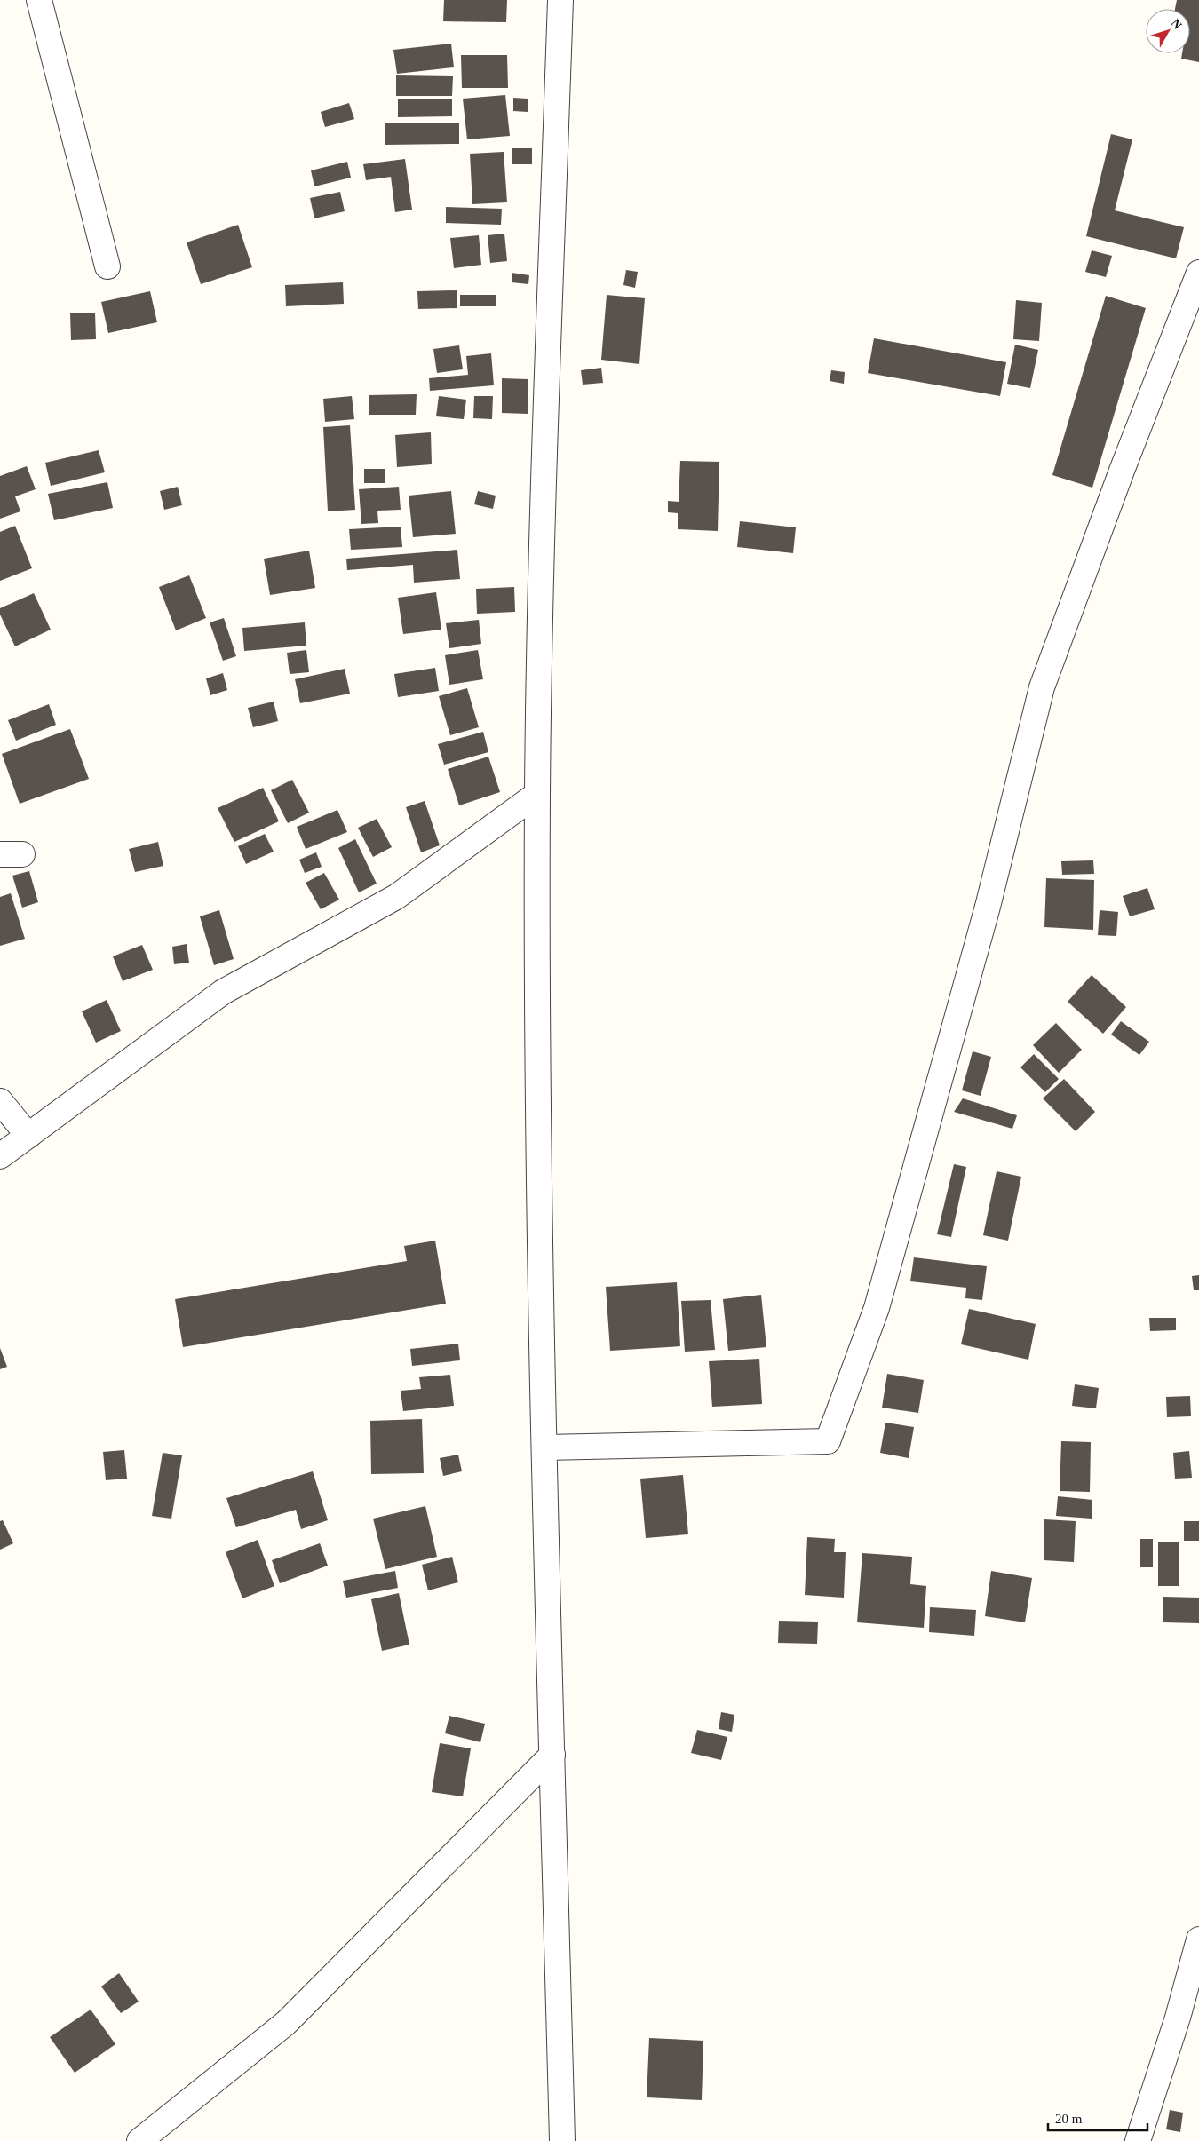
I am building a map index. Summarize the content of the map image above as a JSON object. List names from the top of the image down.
{
  "scale_bar": "20 m",
  "north": "top right"
}
